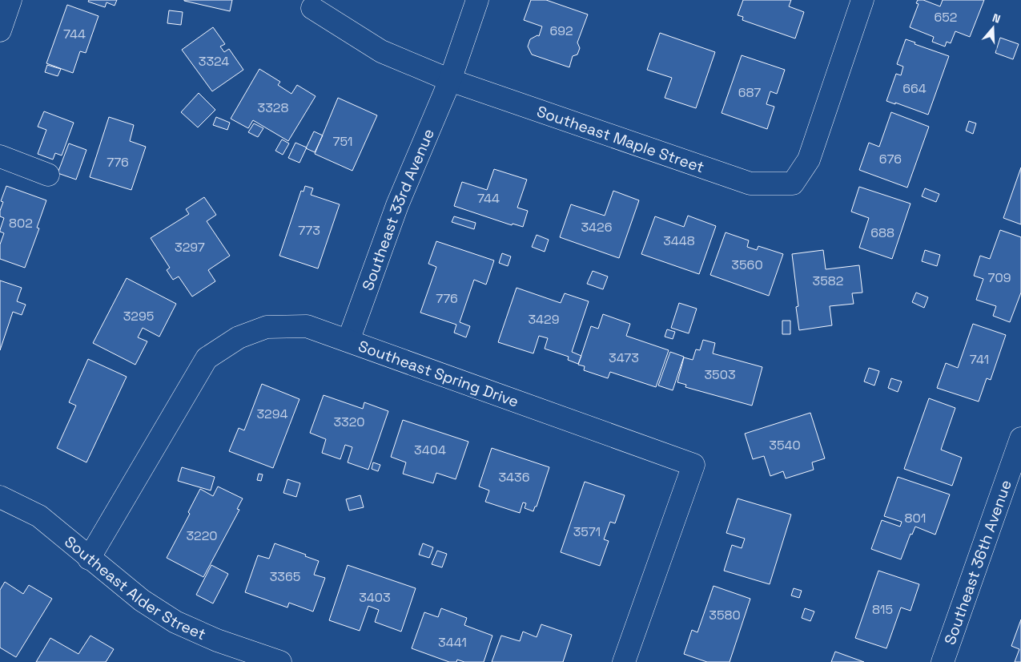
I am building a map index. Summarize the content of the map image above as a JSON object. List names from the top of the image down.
{
  "streets": {
    "street": [
      "Southeast Maple Street",
      "Southeast 33rd Avenue",
      "Southeast Spring Drive",
      "Southeast 36th Avenue",
      "Southeast Alder Street"
    ]
  },
  "crossings": [
    ["Southeast Maple Street", "Southeast 33rd Avenue"],
    ["Southeast 33rd Avenue", "Southeast Spring Drive"],
    ["Southeast Spring Drive", "Southeast Alder Street"]
  ],
  "house_numbers": [
    "652",
    "692",
    "744",
    "3324",
    "664",
    "687",
    "3328",
    "751",
    "676",
    "776",
    "744",
    "802",
    "3426",
    "773",
    "688",
    "3448",
    "3297",
    "3560",
    "709",
    "3582",
    "776",
    "3295",
    "3429",
    "3473",
    "741",
    "3503",
    "3294",
    "3320",
    "3540",
    "3404",
    "3436",
    "801",
    "3571",
    "3220",
    "3365",
    "3403",
    "815",
    "3580",
    "3441"
  ],
  "north": "top"
}
